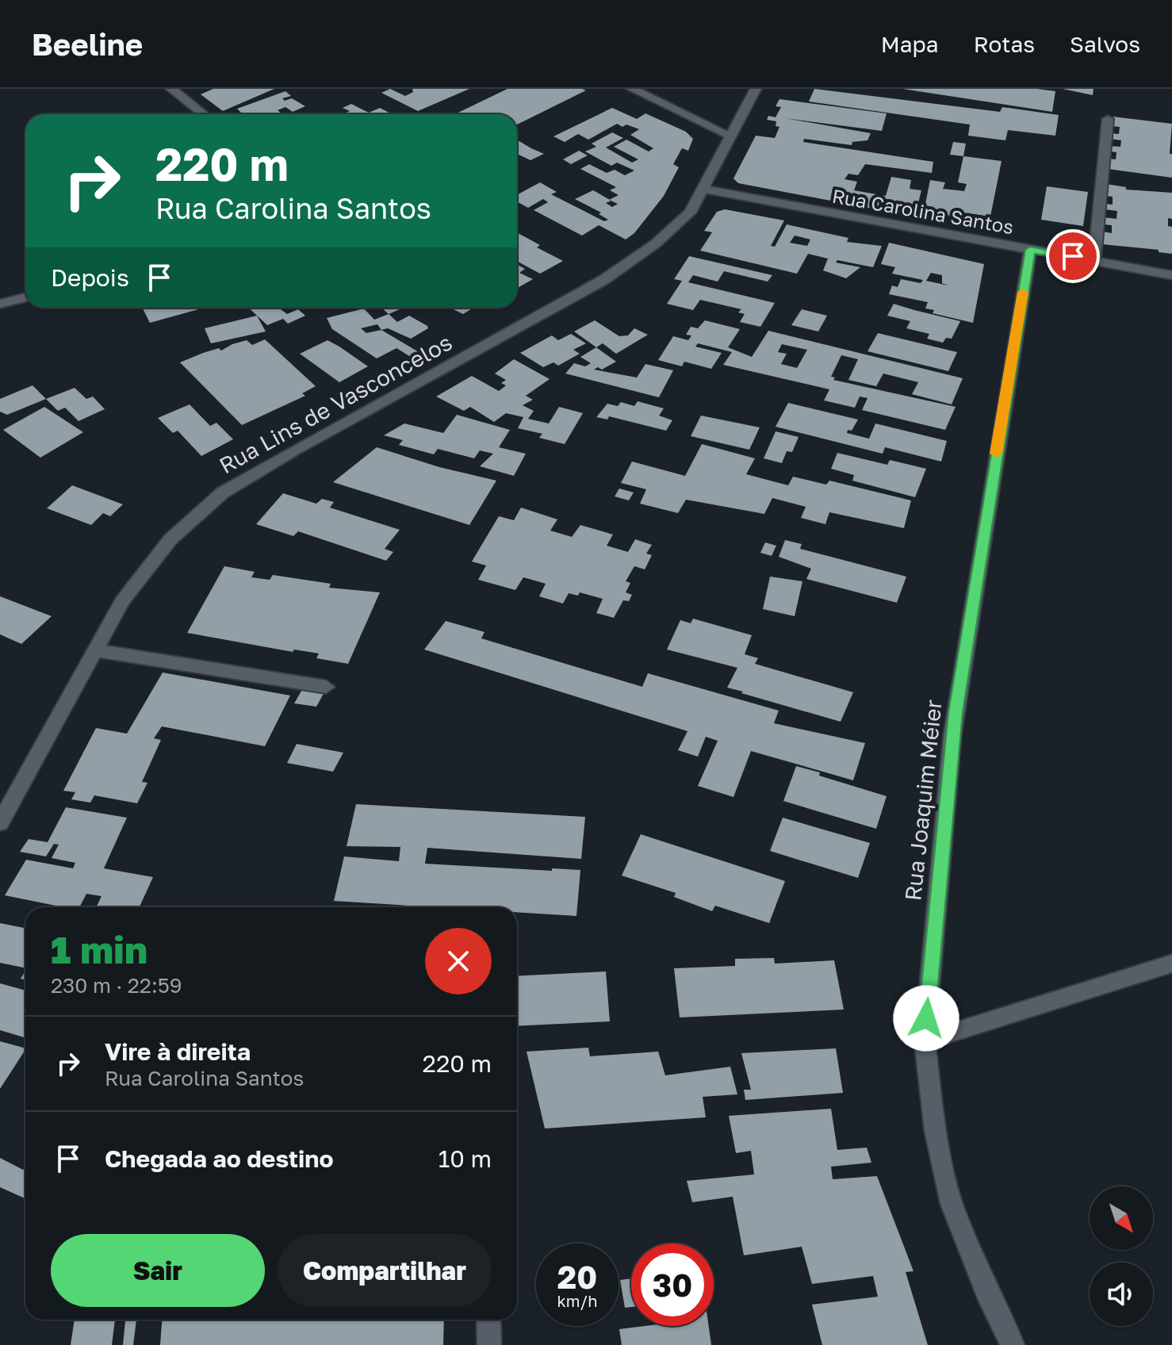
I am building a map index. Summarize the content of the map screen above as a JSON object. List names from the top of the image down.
{
  "streets": {
    "street": ["Rua Carolina Santos", "Rua Lins de Vasconcelos", "Rua Joaquim Méier"]
  },
  "crossings": [
    ["Rua Carolina Santos", "Rua Lins de Vasconcelos"],
    ["Rua Carolina Santos", "Rua Joaquim Méier"]
  ],
  "north": "bottom right",
  "page": {
    "header": "Beeline",
    "nav": ["Mapa", "Rotas", "Salvos"],
    "turn": ["220 m", "Rua Carolina Santos"],
    "then": "Depois",
    "heading": ["1 min", "230 m · 22:59"],
    "list": [
      {
        "name": "Vire à direita",
        "note": "Rua Carolina Santos",
        "value": "220 m"
      },
      {
        "name": "Chegada ao destino",
        "value": "10 m"
      }
    ],
    "buttons": ["Sair", "Compartilhar"],
    "speed": "20 km/h",
    "limit": "30"
  }
}
